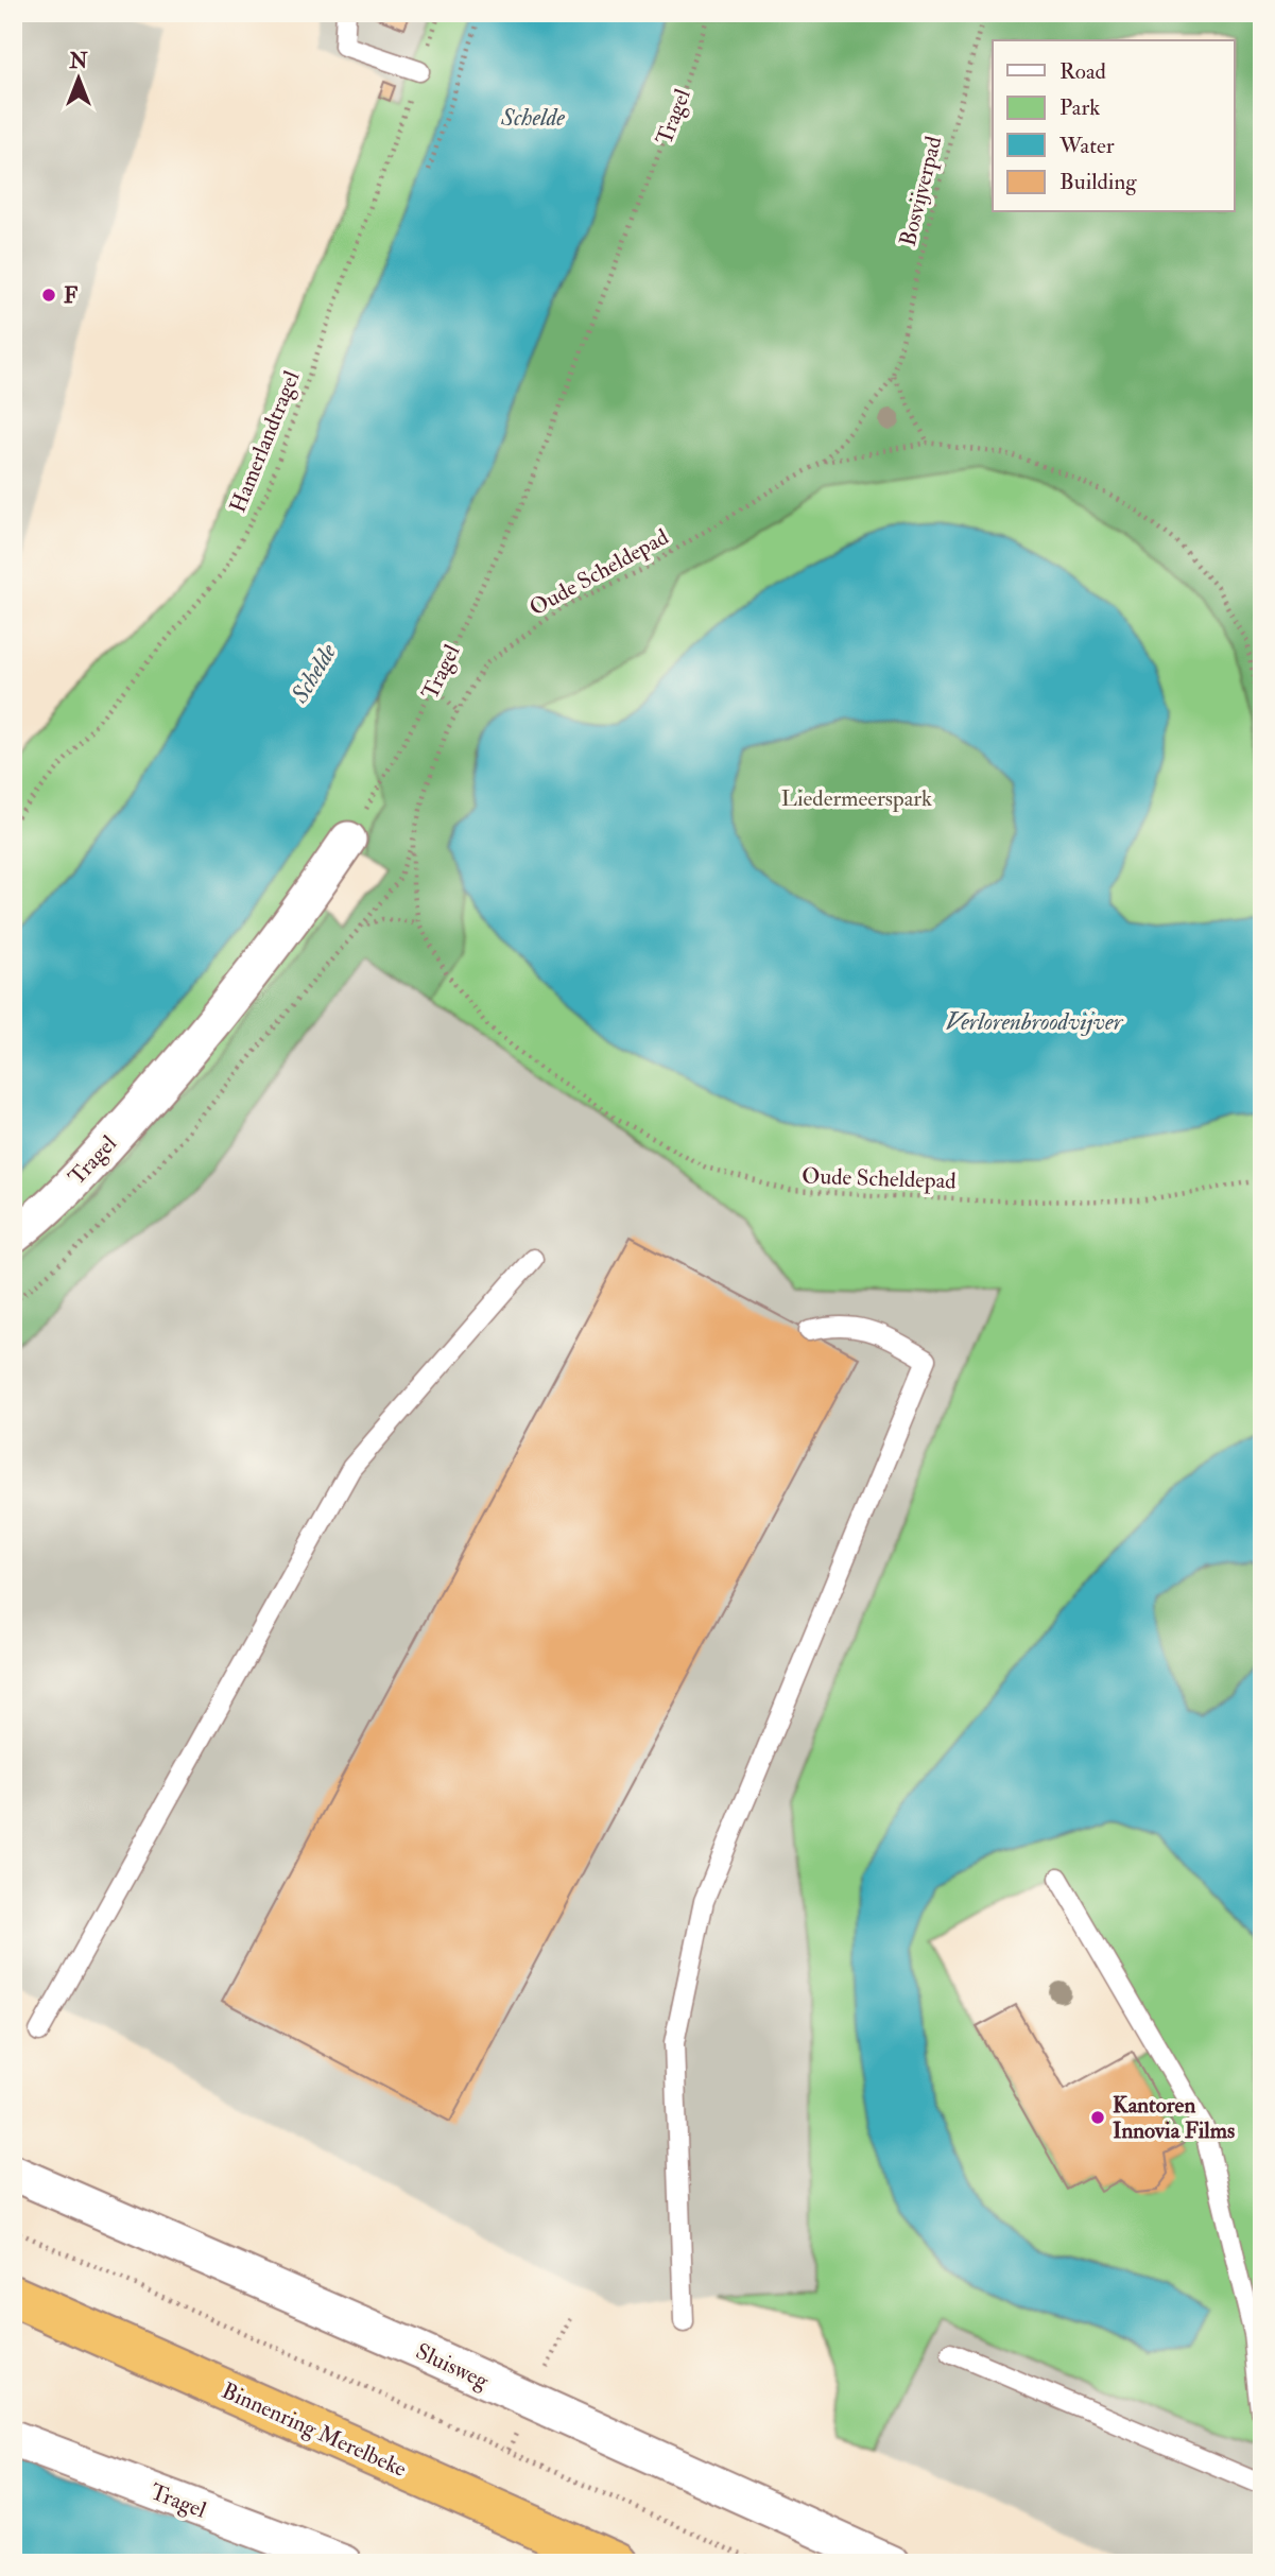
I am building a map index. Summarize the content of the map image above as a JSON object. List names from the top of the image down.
{
  "streets": {
    "highway": ["Binnenring Merelbeke"],
    "street": ["Tragel", "Sluisweg"],
    "path": ["Bosvijverpad", "Hamerlandtragel", "Oude Scheldepad"]
  },
  "crossings": [
    ["Bosvijverpad", "Oude Scheldepad"]
  ],
  "water": ["Schelde", "Verlorenbroodvijver"],
  "parks": ["Liedermeerspark"],
  "places": ["F", "Kantoren Innovia Films"],
  "legend": [
    "Road",
    "Park",
    "Water",
    "Building"
  ],
  "north": "top"
}
